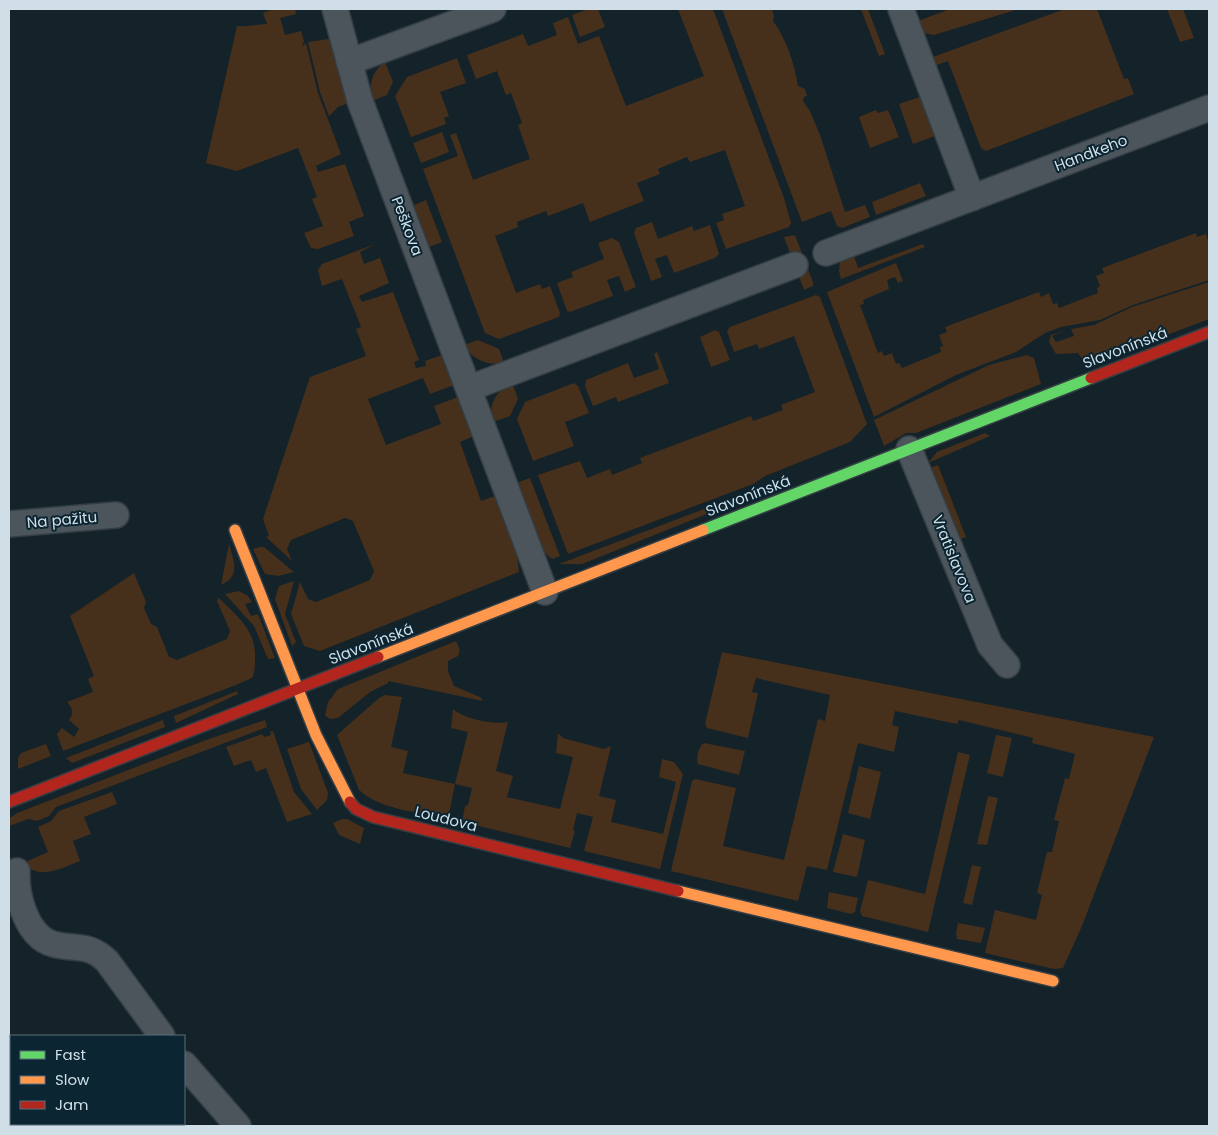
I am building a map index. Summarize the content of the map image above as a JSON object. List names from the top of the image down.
{
  "streets": {
    "main road": ["Slavonínská", "Loudova"],
    "street": [
      "Handkeho",
      "Peškova",
      "Na pažitu",
      "Vratislavova"
    ]
  },
  "crossings": [
    ["Peškova", "Slavonínská"],
    ["Slavonínská", "Vratislavova"],
    ["Slavonínská", "Loudova"]
  ],
  "legend": ["Fast", "Slow", "Jam"]
}
